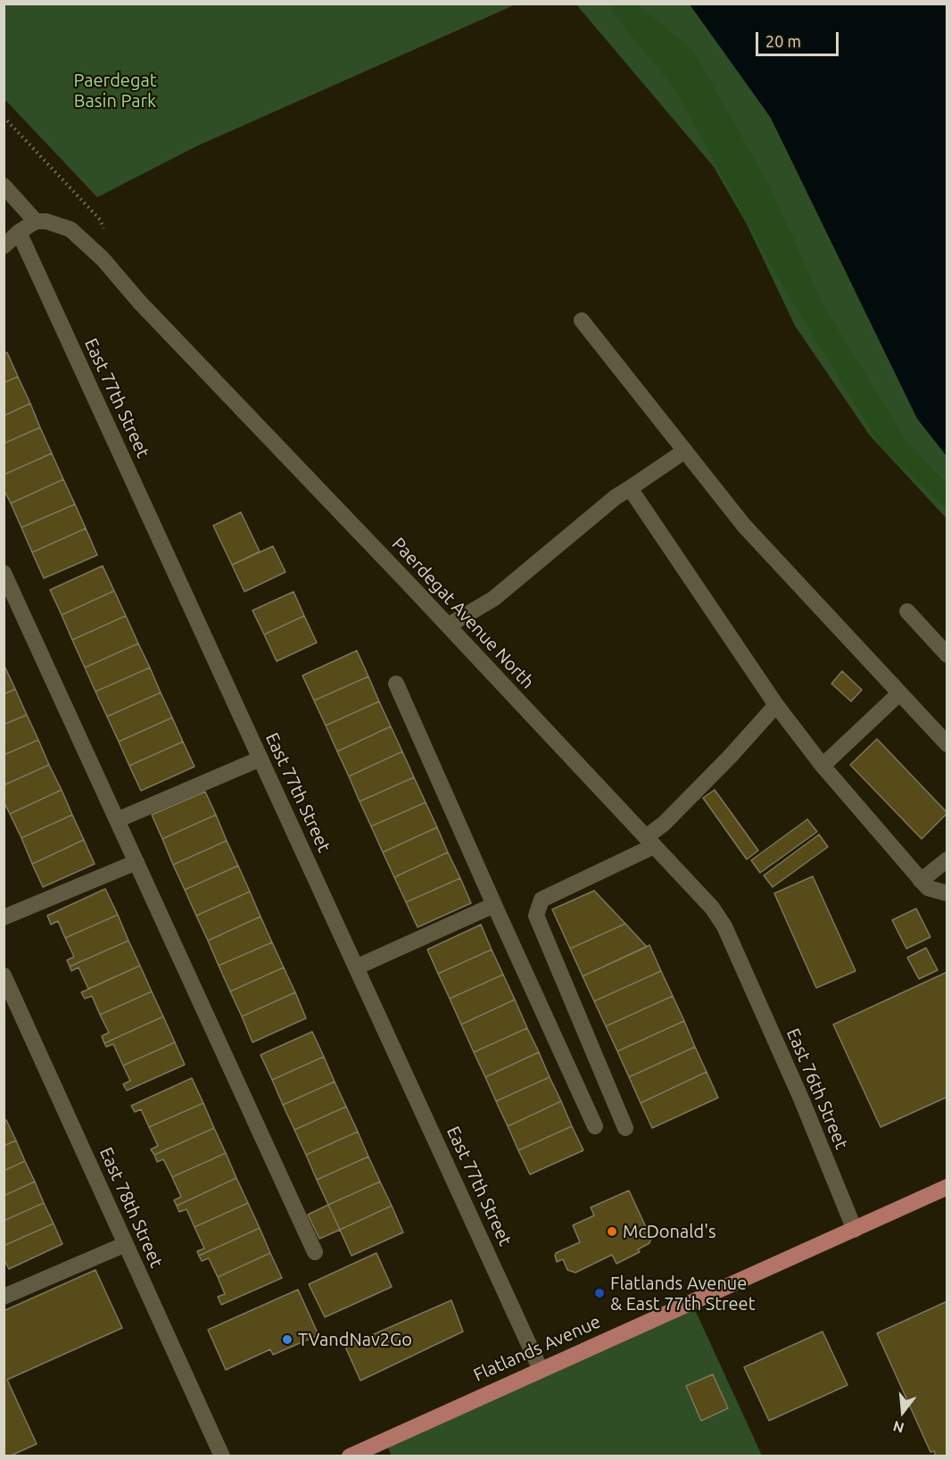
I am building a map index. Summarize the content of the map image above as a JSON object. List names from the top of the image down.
{
  "streets": {
    "main road": ["Flatlands Avenue"],
    "street": [
      "East 77th Street",
      "Paerdegat Avenue North",
      "East 76th Street",
      "East 78th Street"
    ]
  },
  "crossings": [
    ["East 77th Street", "Flatlands Avenue"],
    ["Paerdegat Avenue North", "East 76th Street"],
    ["East 76th Street", "Flatlands Avenue"]
  ],
  "parks": ["Paerdegat Basin Park"],
  "places": ["McDonald's", "Flatlands Avenue & East 77th Street", "TVandNav2Go"],
  "scale_bar": "20 m",
  "north": "bottom"
}
